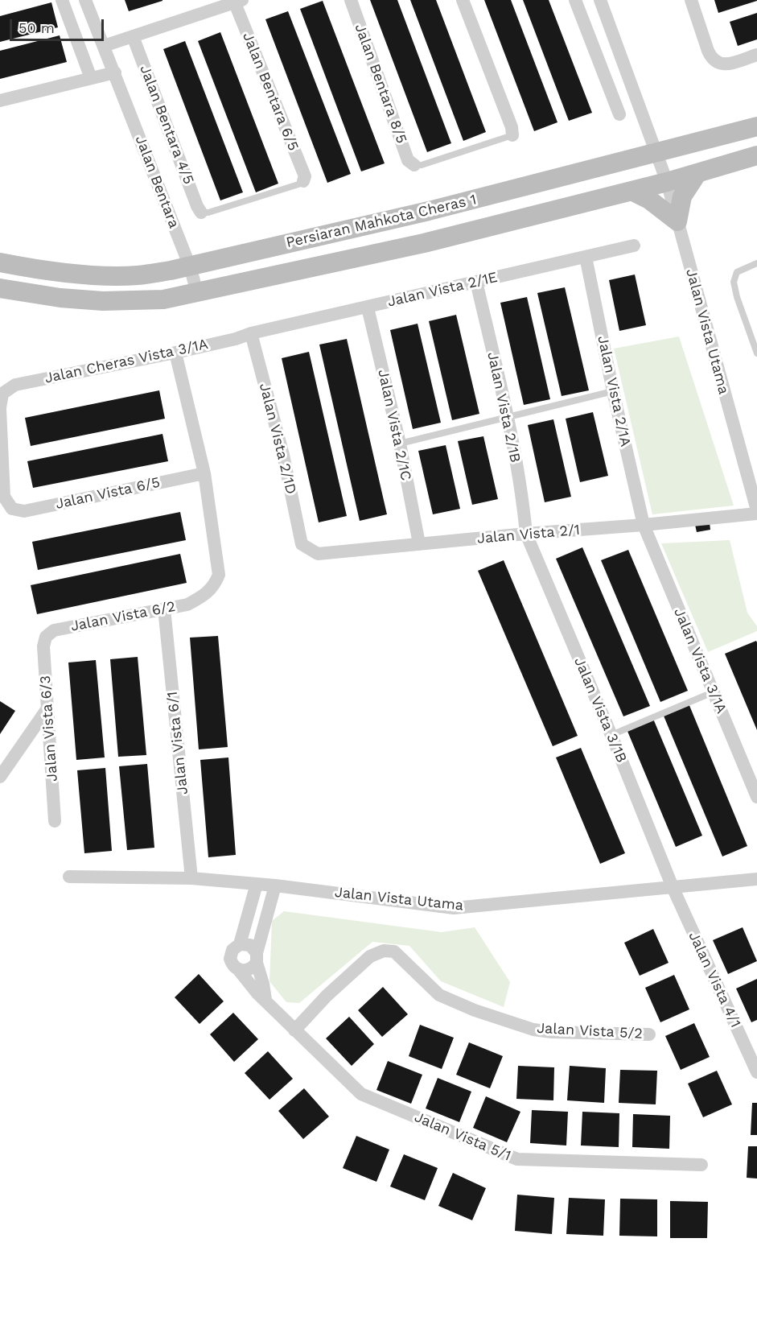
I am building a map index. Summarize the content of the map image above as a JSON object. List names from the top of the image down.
{
  "streets": {
    "main road": ["Persiaran Mahkota Cheras 1"],
    "street": [
      "Jalan Bentara 8/5",
      "Jalan Bentara 6/5",
      "Jalan Bentara 4/5",
      "Jalan Bentara",
      "Jalan Vista 2/1E",
      "Jalan Vista Utama",
      "Jalan Cheras Vista 3/1A",
      "Jalan Vista 2/1A",
      "Jalan Vista 2/1B",
      "Jalan Vista 2/1C",
      "Jalan Vista 2/1D",
      "Jalan Vista 6/5",
      "Jalan Vista 2/1",
      "Jalan Vista 6/2",
      "Jalan Vista 3/1A",
      "Jalan Vista 3/1B",
      "Jalan Vista 6/3",
      "Jalan Vista 6/1",
      "Jalan Vista 4/1",
      "Jalan Vista 5/2",
      "Jalan Vista 5/1"
    ]
  },
  "crossings": [
    ["Jalan Bentara", "Persiaran Mahkota Cheras 1"],
    ["Persiaran Mahkota Cheras 1", "Jalan Vista Utama"],
    ["Jalan Vista 2/1E", "Jalan Cheras Vista 3/1A"],
    ["Jalan Vista 2/1E", "Jalan Vista 2/1A"],
    ["Jalan Vista 2/1E", "Jalan Vista 2/1B"],
    ["Jalan Vista 2/1E", "Jalan Vista 2/1C"],
    ["Jalan Vista 2/1E", "Jalan Vista 2/1D"],
    ["Jalan Vista Utama", "Jalan Vista 2/1"],
    ["Jalan Vista Utama", "Jalan Vista 3/1B"],
    ["Jalan Vista Utama", "Jalan Vista 6/1"],
    ["Jalan Vista Utama", "Jalan Vista 4/1"],
    ["Jalan Cheras Vista 3/1A", "Jalan Vista 2/1D"],
    ["Jalan Cheras Vista 3/1A", "Jalan Vista 6/5"],
    ["Jalan Vista 2/1A", "Jalan Vista 2/1"],
    ["Jalan Vista 2/1A", "Jalan Vista 3/1A"],
    ["Jalan Vista 2/1B", "Jalan Vista 2/1"],
    ["Jalan Vista 2/1B", "Jalan Vista 3/1B"],
    ["Jalan Vista 2/1C", "Jalan Vista 2/1"],
    ["Jalan Vista 2/1D", "Jalan Vista 2/1"],
    ["Jalan Vista 6/5", "Jalan Vista 6/2"],
    ["Jalan Vista 2/1", "Jalan Vista 3/1A"],
    ["Jalan Vista 2/1", "Jalan Vista 3/1B"],
    ["Jalan Vista 6/2", "Jalan Vista 6/3"],
    ["Jalan Vista 6/2", "Jalan Vista 6/1"],
    ["Jalan Vista 3/1B", "Jalan Vista 4/1"],
    ["Jalan Vista 5/2", "Jalan Vista 5/1"]
  ],
  "scale_bar": "50 m"
}
